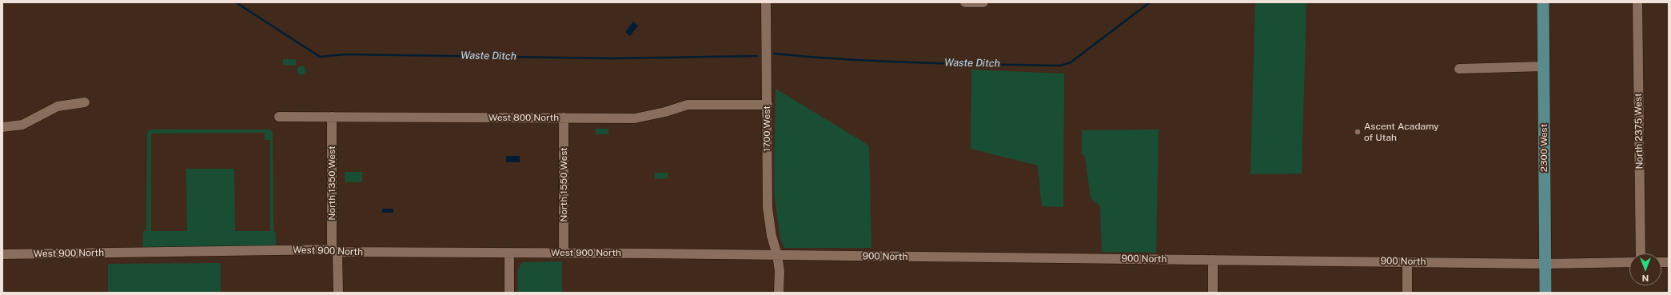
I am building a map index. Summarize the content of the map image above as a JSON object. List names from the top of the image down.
{
  "streets": {
    "main road": ["2300 West"],
    "street": [
      "West 800 North",
      "1700 West",
      "North 2375 West",
      "North 1350 West",
      "North 1550 West",
      "West 900 North",
      "900 North"
    ]
  },
  "crossings": [
    ["West 800 North", "1700 West"],
    ["West 800 North", "North 1350 West"],
    ["West 800 North", "North 1550 West"],
    ["1700 West", "900 North"],
    ["2300 West", "900 North"],
    ["North 1350 West", "West 900 North"],
    ["North 1550 West", "West 900 North"],
    ["West 900 North", "900 North"]
  ],
  "water": ["Waste Ditch"],
  "places": ["Ascent Acadamy of Utah"],
  "north": "bottom"
}
